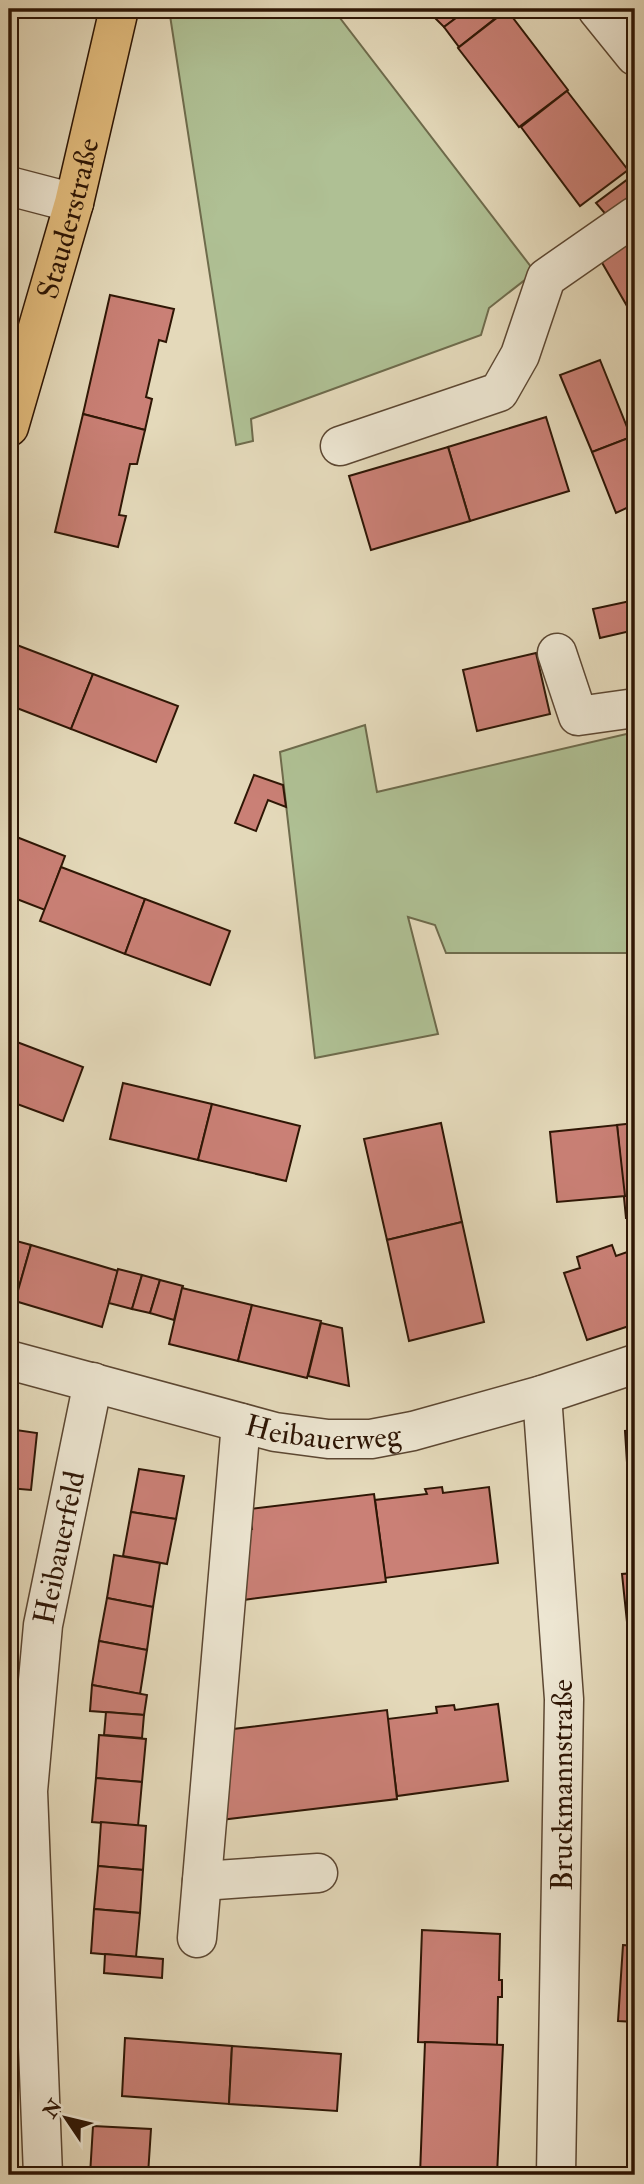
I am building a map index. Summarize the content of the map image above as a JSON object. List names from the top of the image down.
{
  "streets": {
    "main road": ["Stauderstraße"],
    "street": ["Heibauerweg", "Heibauerfeld", "Bruckmannstraße"]
  },
  "crossings": [
    ["Heibauerweg", "Heibauerfeld"],
    ["Heibauerweg", "Bruckmannstraße"]
  ],
  "north": "top left"
}
